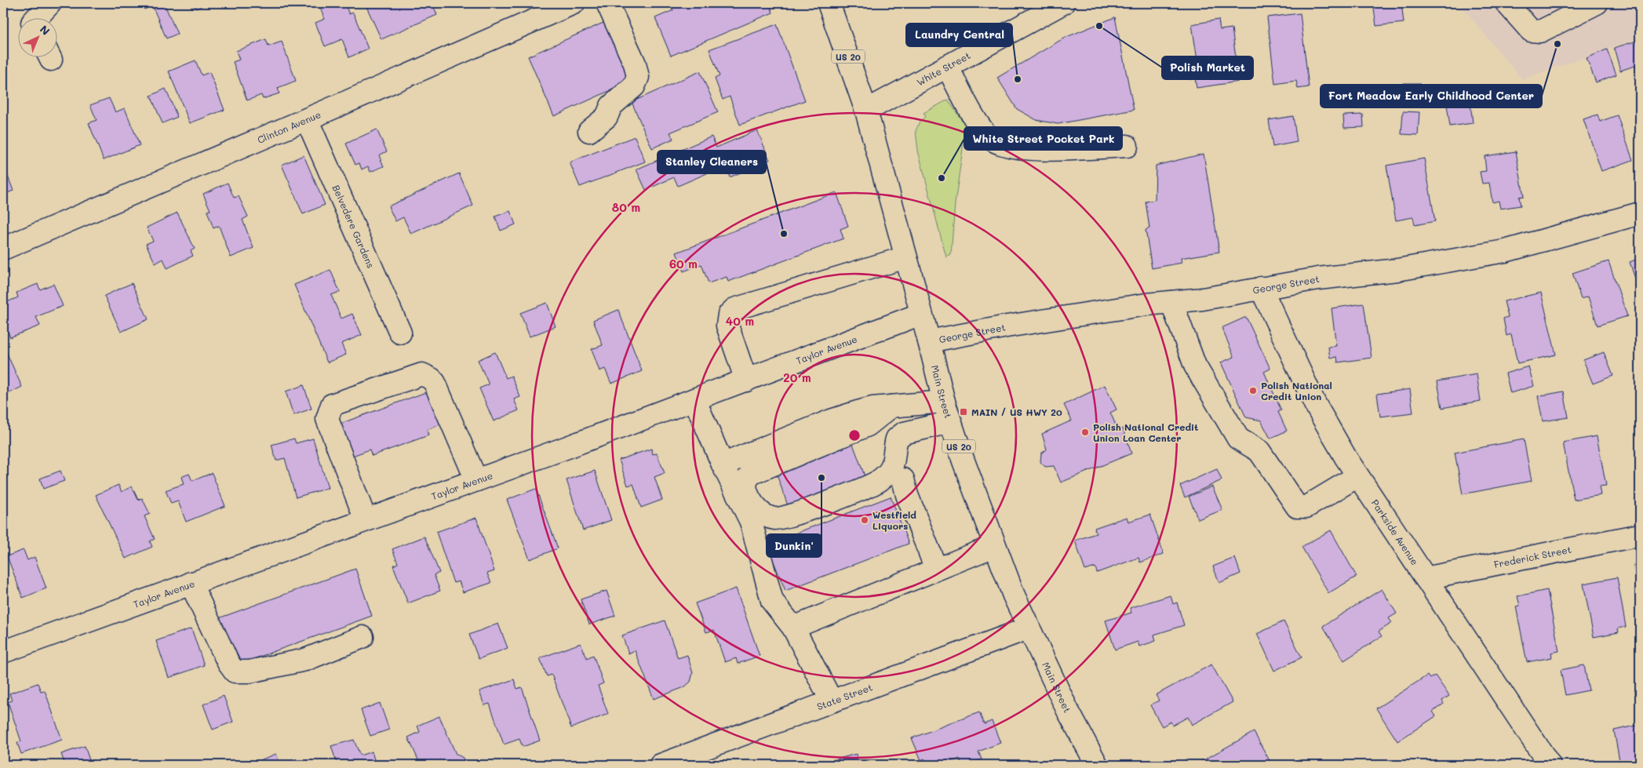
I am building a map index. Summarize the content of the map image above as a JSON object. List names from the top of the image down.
{
  "streets": {
    "street": [
      "US 20",
      "White Street",
      "Clinton Avenue",
      "Belvedere Gardens",
      "George Street",
      "Taylor Avenue",
      "Main Street",
      "Parkside Avenue",
      "Frederick Street",
      "State Street"
    ]
  },
  "crossings": [
    ["White Street", "Main Street"],
    ["Clinton Avenue", "Belvedere Gardens"],
    ["George Street", "Main Street"],
    ["George Street", "Parkside Avenue"],
    ["Taylor Avenue", "Main Street"],
    ["Main Street", "State Street"],
    ["Parkside Avenue", "Frederick Street"]
  ],
  "places": {
    "other": [
      "Polish Market",
      "Fort Meadow Early Childhood Center",
      "Laundry Central",
      "White Street Pocket Park",
      "Stanley Cleaners",
      "Polish National Credit Union",
      "Polish National Credit Union Loan Center",
      "Dunkin'",
      "Westfield Liquors"
    ],
    "transit": ["MAIN / US HWY 20"]
  },
  "north": "top right",
  "rings": [
    "80 m",
    "60 m",
    "40 m",
    "20 m"
  ]
}
